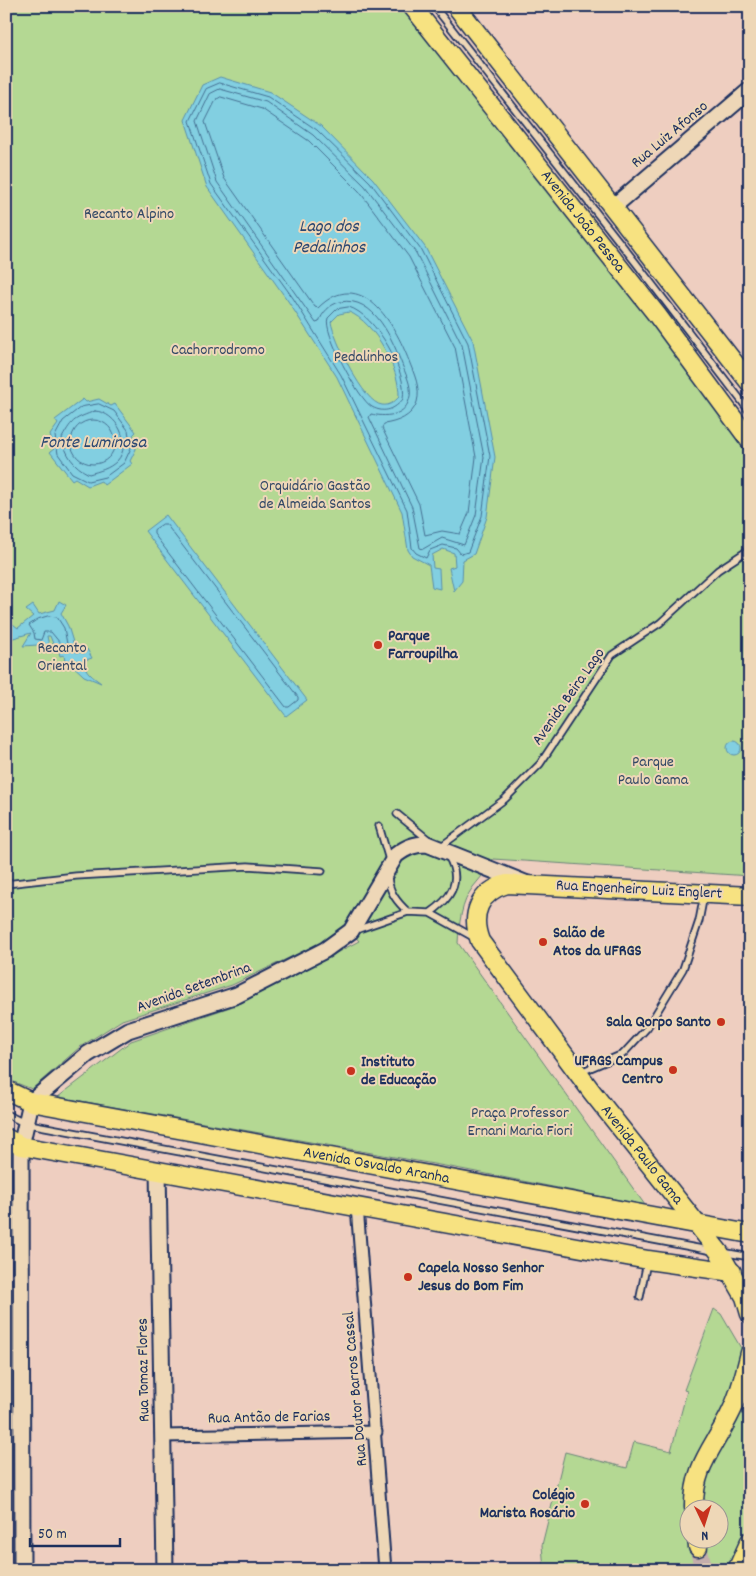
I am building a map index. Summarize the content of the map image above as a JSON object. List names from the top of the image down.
{
  "streets": {
    "main road": [
      "Avenida João Pessoa",
      "Rua Engenheiro Luiz Englert",
      "Avenida Paulo Gama",
      "Avenida Osvaldo Aranha"
    ],
    "street": [
      "Rua Luiz Afonso",
      "Avenida Setembrina",
      "Rua Tomaz Flores",
      "Rua Doutor Barros Cassal",
      "Rua Antão de Farias"
    ],
    "lane": ["Avenida Beira Lago"]
  },
  "crossings": [
    ["Rua Luiz Afonso", "Avenida João Pessoa"],
    ["Avenida Beira Lago", "Avenida Setembrina"],
    ["Avenida Beira Lago", "Avenida Paulo Gama"],
    ["Rua Engenheiro Luiz Englert", "Avenida Setembrina"],
    ["Rua Engenheiro Luiz Englert", "Avenida Paulo Gama"],
    ["Avenida Setembrina", "Avenida Paulo Gama"],
    ["Avenida Setembrina", "Avenida Osvaldo Aranha"],
    ["Avenida Paulo Gama", "Avenida Osvaldo Aranha"],
    ["Rua Tomaz Flores", "Rua Antão de Farias"],
    ["Rua Doutor Barros Cassal", "Rua Antão de Farias"]
  ],
  "water": ["Lago dos Pedalinhos", "Fonte Luminosa"],
  "parks": [
    "Recanto Alpino",
    "Cachorrodromo",
    "Pedalinhos",
    "Orquidário Gastão de Almeida Santos",
    "Recanto Oriental",
    "Parque Paulo Gama",
    "Praça Professor Ernani Maria Fiori"
  ],
  "places": [
    "Parque Farroupilha",
    "Salão de Atos da UFRGS",
    "Sala Qorpo Santo",
    "UFRGS Campus Centro",
    "Instituto de Educação",
    "Capela Nosso Senhor Jesus do Bom Fim",
    "Colégio Marista Rosário"
  ],
  "scale_bar": "50 m",
  "north": "bottom"
}
